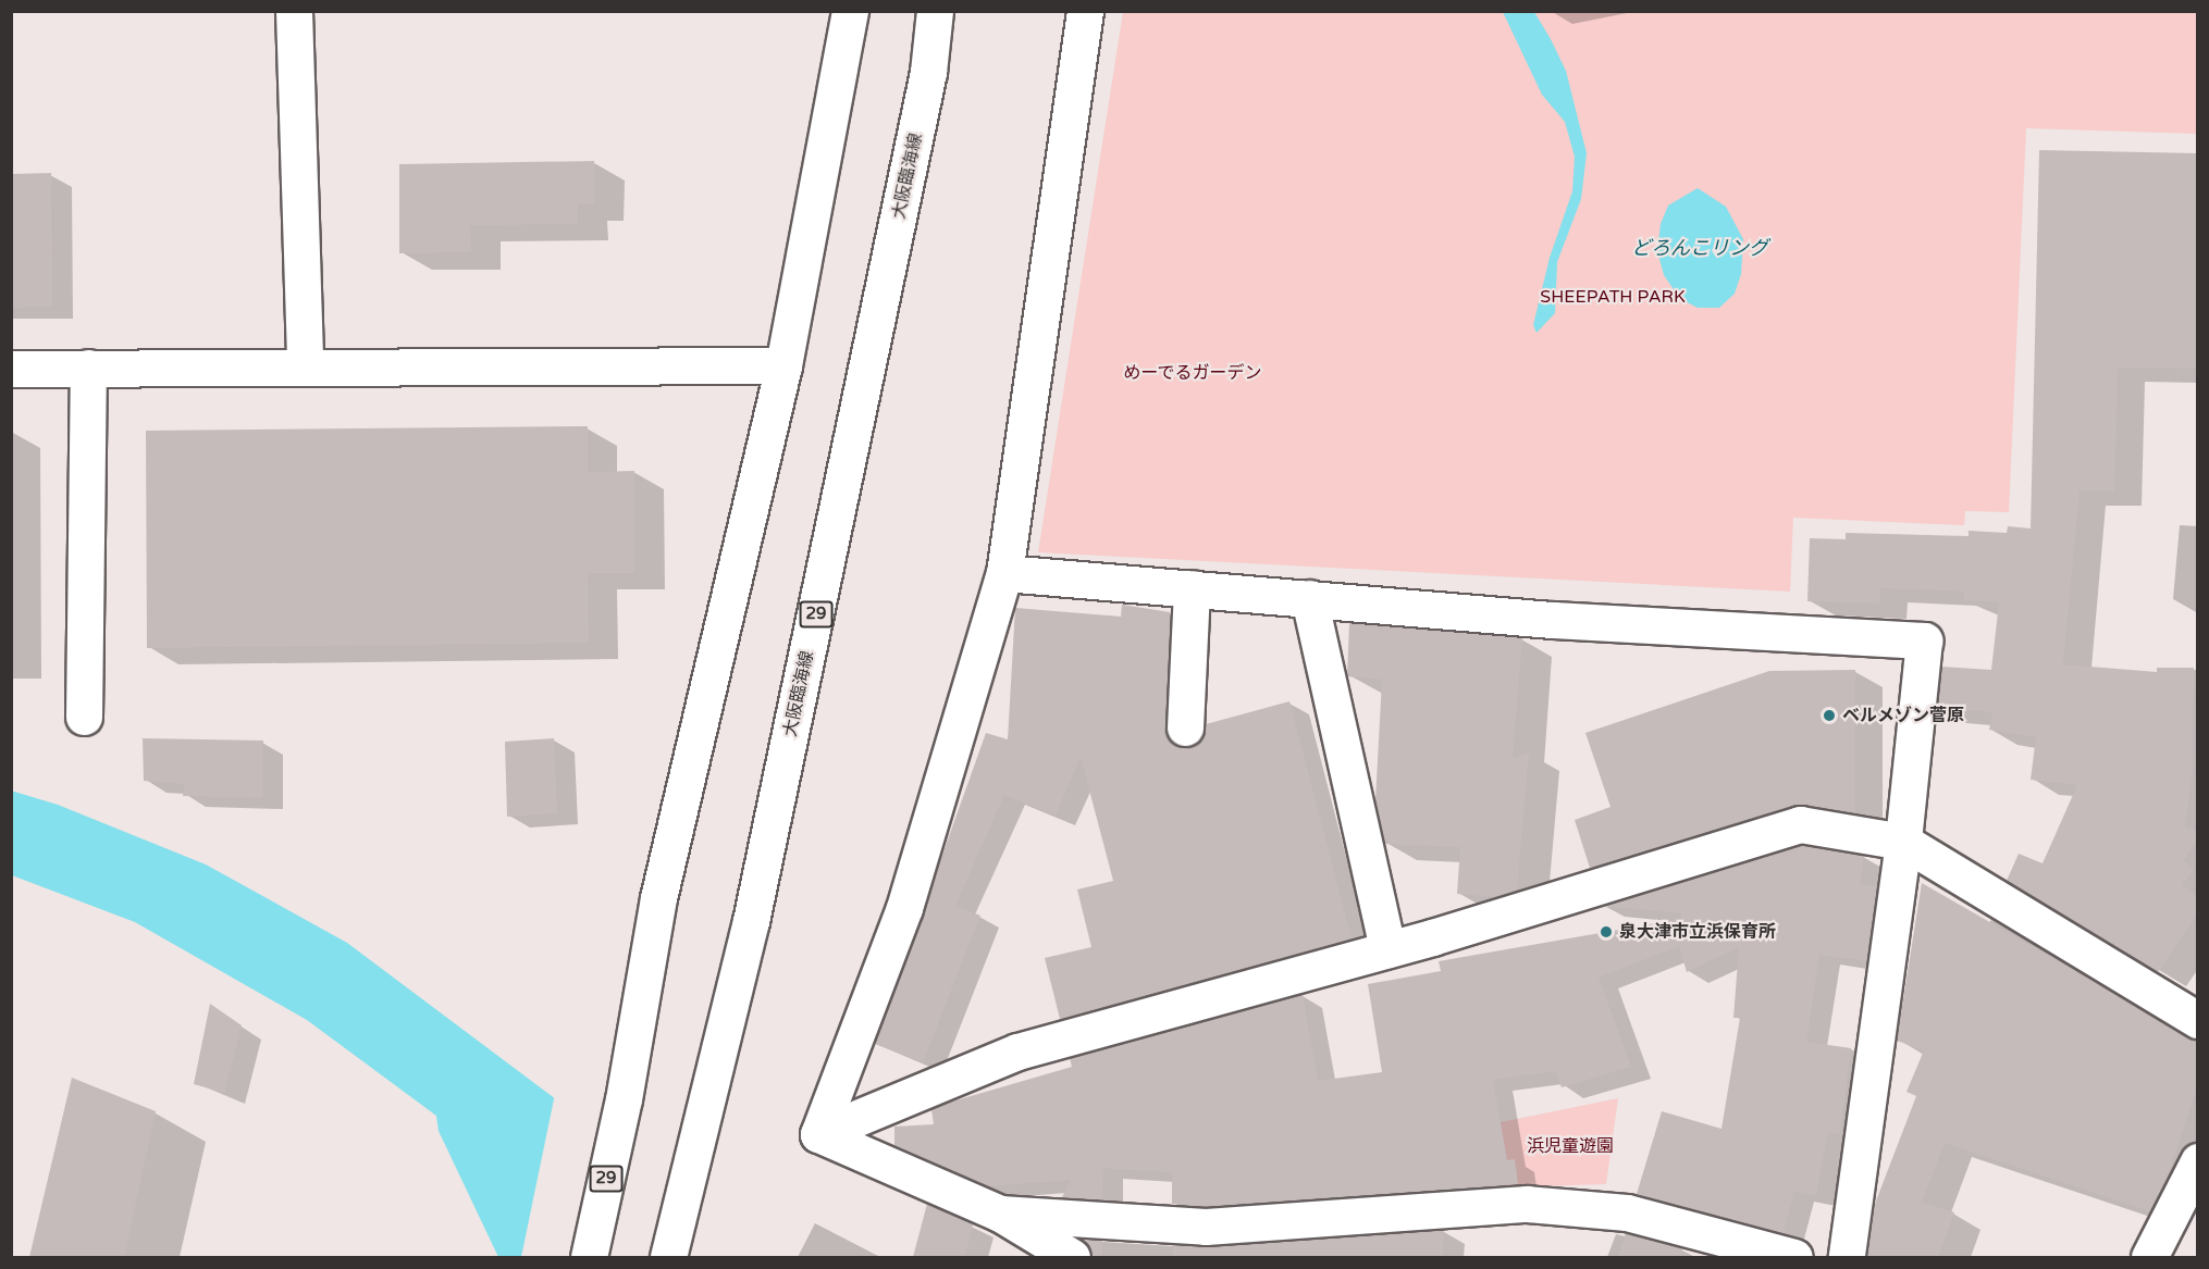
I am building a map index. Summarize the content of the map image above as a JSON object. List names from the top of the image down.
{
  "streets": {
    "street": ["大阪臨海線", "29"]
  },
  "water": ["どろんこリング"],
  "parks": ["SHEEPATH PARK", "めーでるガーデン", "浜児童遊園"],
  "places": ["ベルメゾン菅原", "泉大津市立浜保育所"]
}
